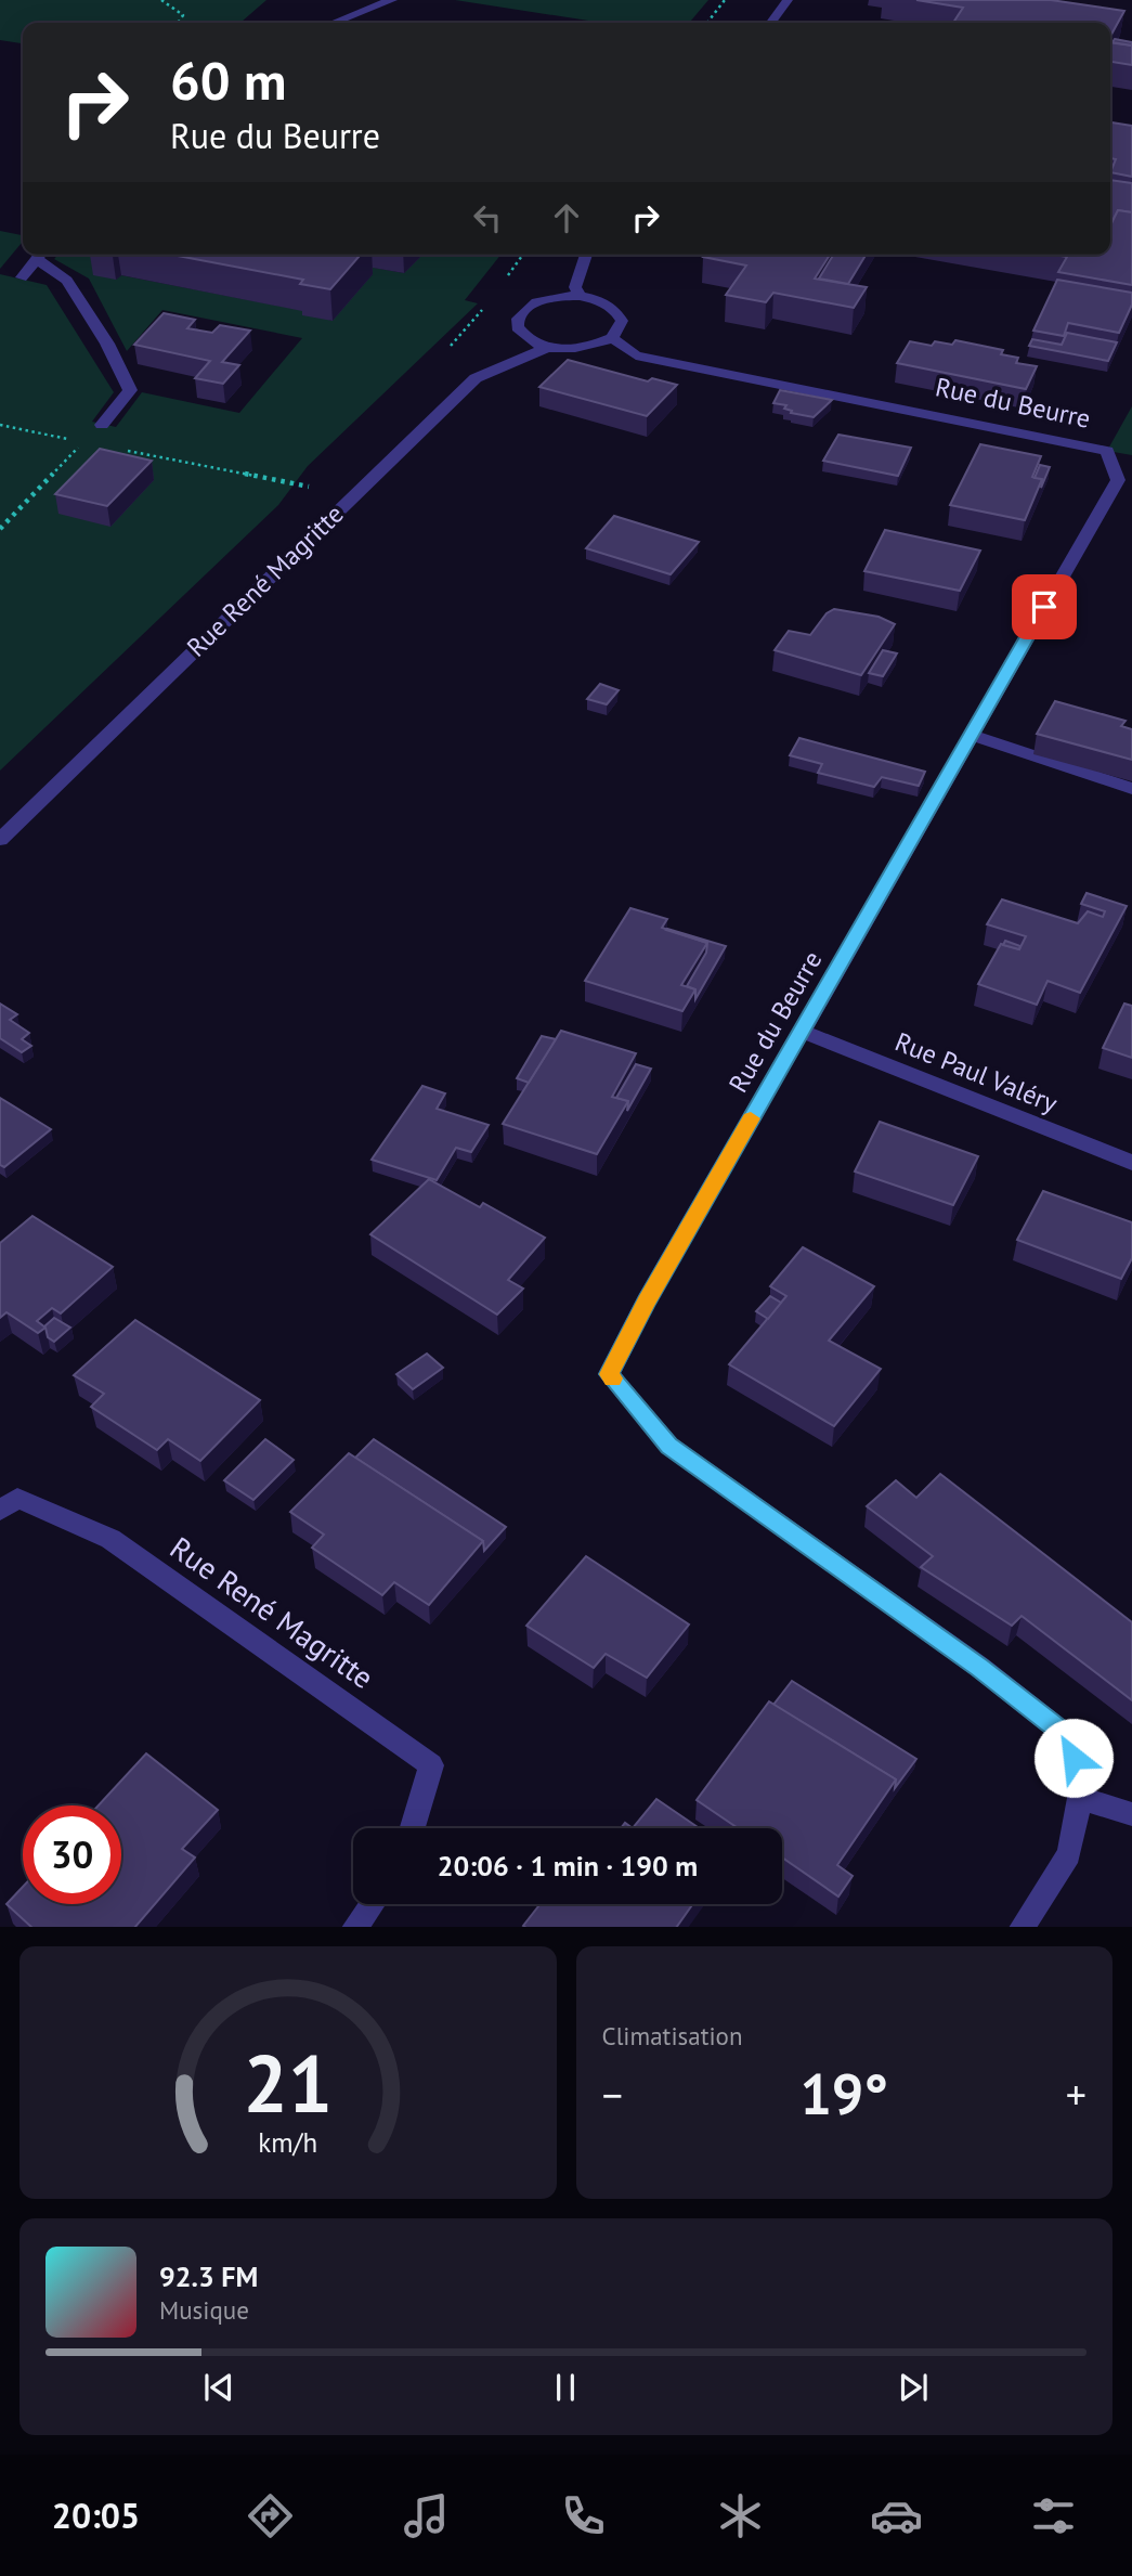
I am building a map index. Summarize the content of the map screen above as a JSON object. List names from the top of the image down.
{
  "streets": {
    "street": ["Rue du Beurre", "Rue René Magritte", "Rue Paul Valéry"]
  },
  "crossings": [
    ["Rue du Beurre", "Rue Paul Valéry"]
  ],
  "page": {
    "turn": ["60 m", "Rue du Beurre"],
    "limit": "30",
    "trip": "20:06 · 1 min · 190 m",
    "tile": "Climatisation",
    "heat": ["−", "19°", "+"],
    "song": ["92.3 FM", "Musique"],
    "tabs": "20:05",
    "gauge": ["21", "km/h"]
  }
}
